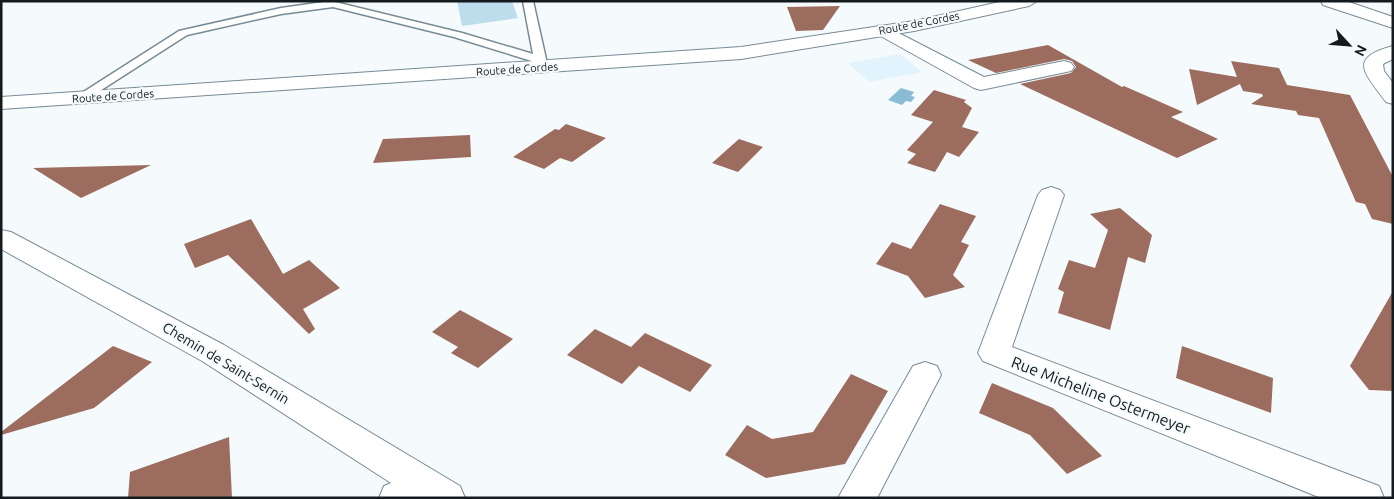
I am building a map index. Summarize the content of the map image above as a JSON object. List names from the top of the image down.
{
  "streets": {
    "street": ["Route de Cordes", "Chemin de Saint-Sernin", "Rue Micheline Ostermeyer"]
  },
  "north": "bottom right"
}
